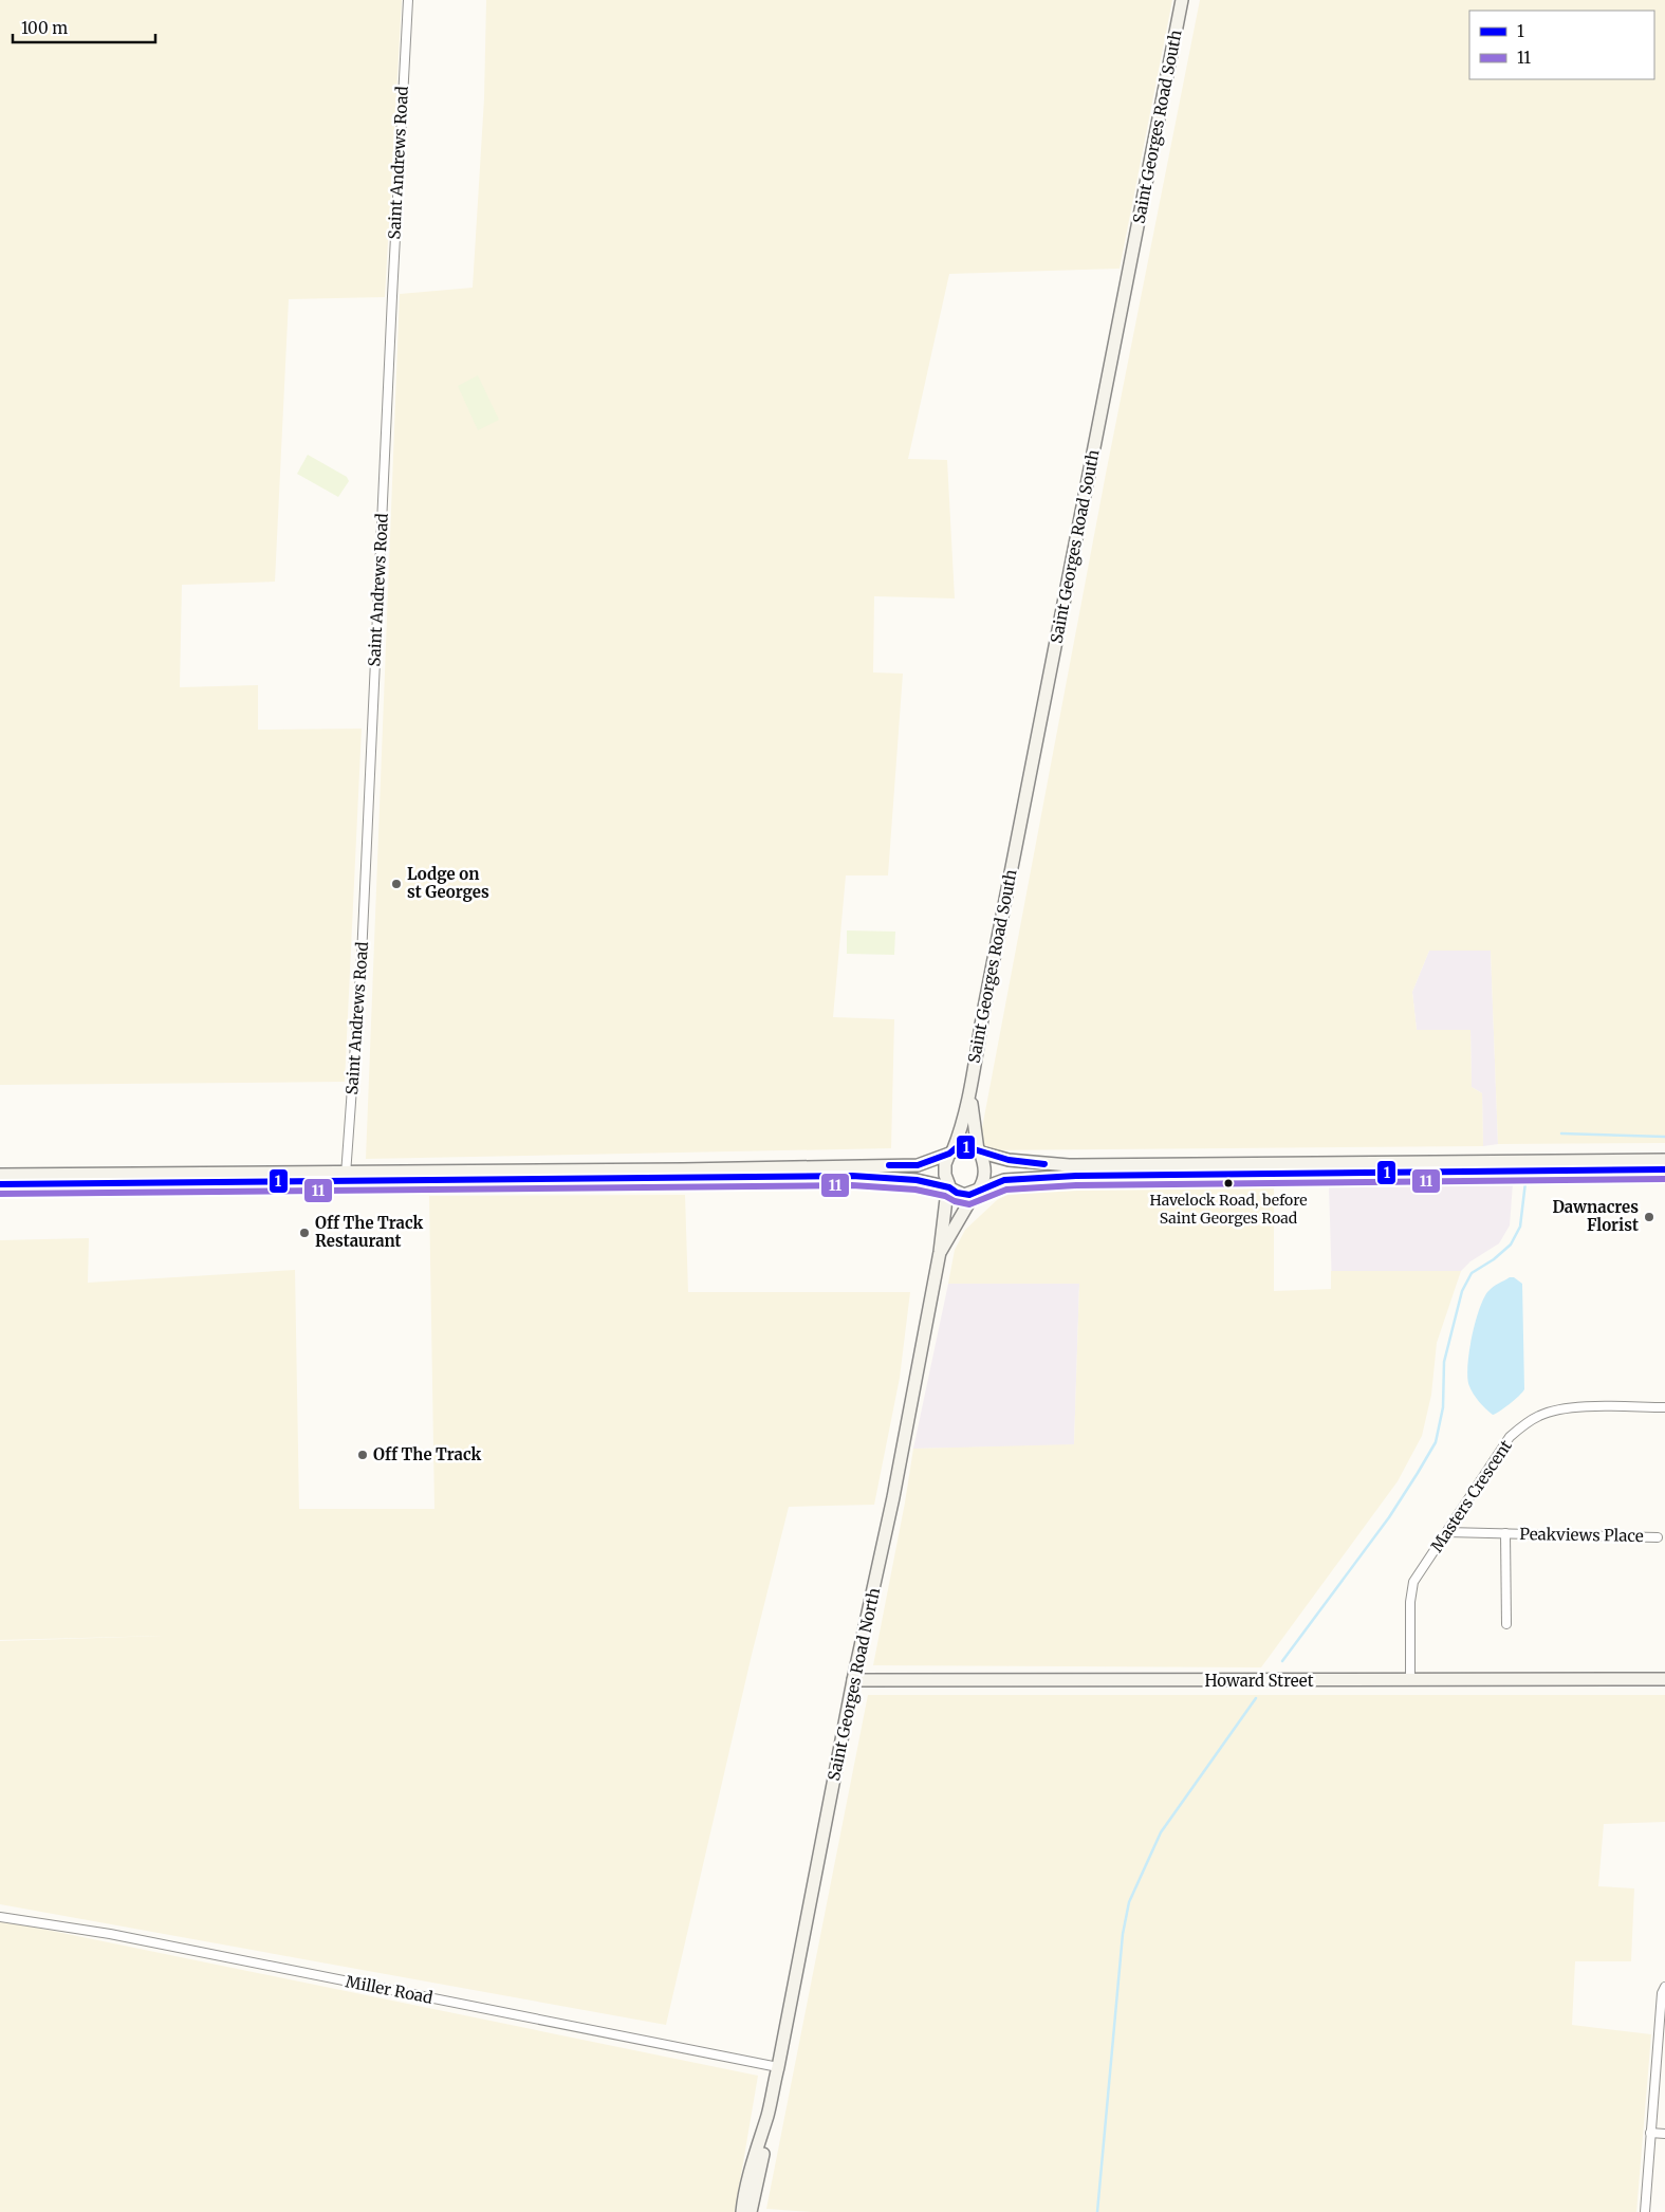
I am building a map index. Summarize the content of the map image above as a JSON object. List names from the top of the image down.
{
  "streets": {
    "main road": ["Saint Georges Road South", "Howard Street", "Saint Georges Road North"],
    "street": [
      "Saint Andrews Road",
      "Masters Crescent",
      "Peakviews Place",
      "Miller Road"
    ]
  },
  "crossings": [
    ["Saint Georges Road South", "Saint Georges Road North"],
    ["Masters Crescent", "Peakviews Place"],
    ["Masters Crescent", "Howard Street"],
    ["Howard Street", "Saint Georges Road North"],
    ["Saint Georges Road North", "Miller Road"]
  ],
  "places": [
    "Lodge on st Georges",
    "Havelock Road, before Saint Georges Road",
    "Dawnacres Florist",
    "Off The Track Restaurant",
    "Off The Track"
  ],
  "lines": ["transit line 1", "transit line 11"],
  "legend": ["1", "11"],
  "scale_bar": "100 m"
}
